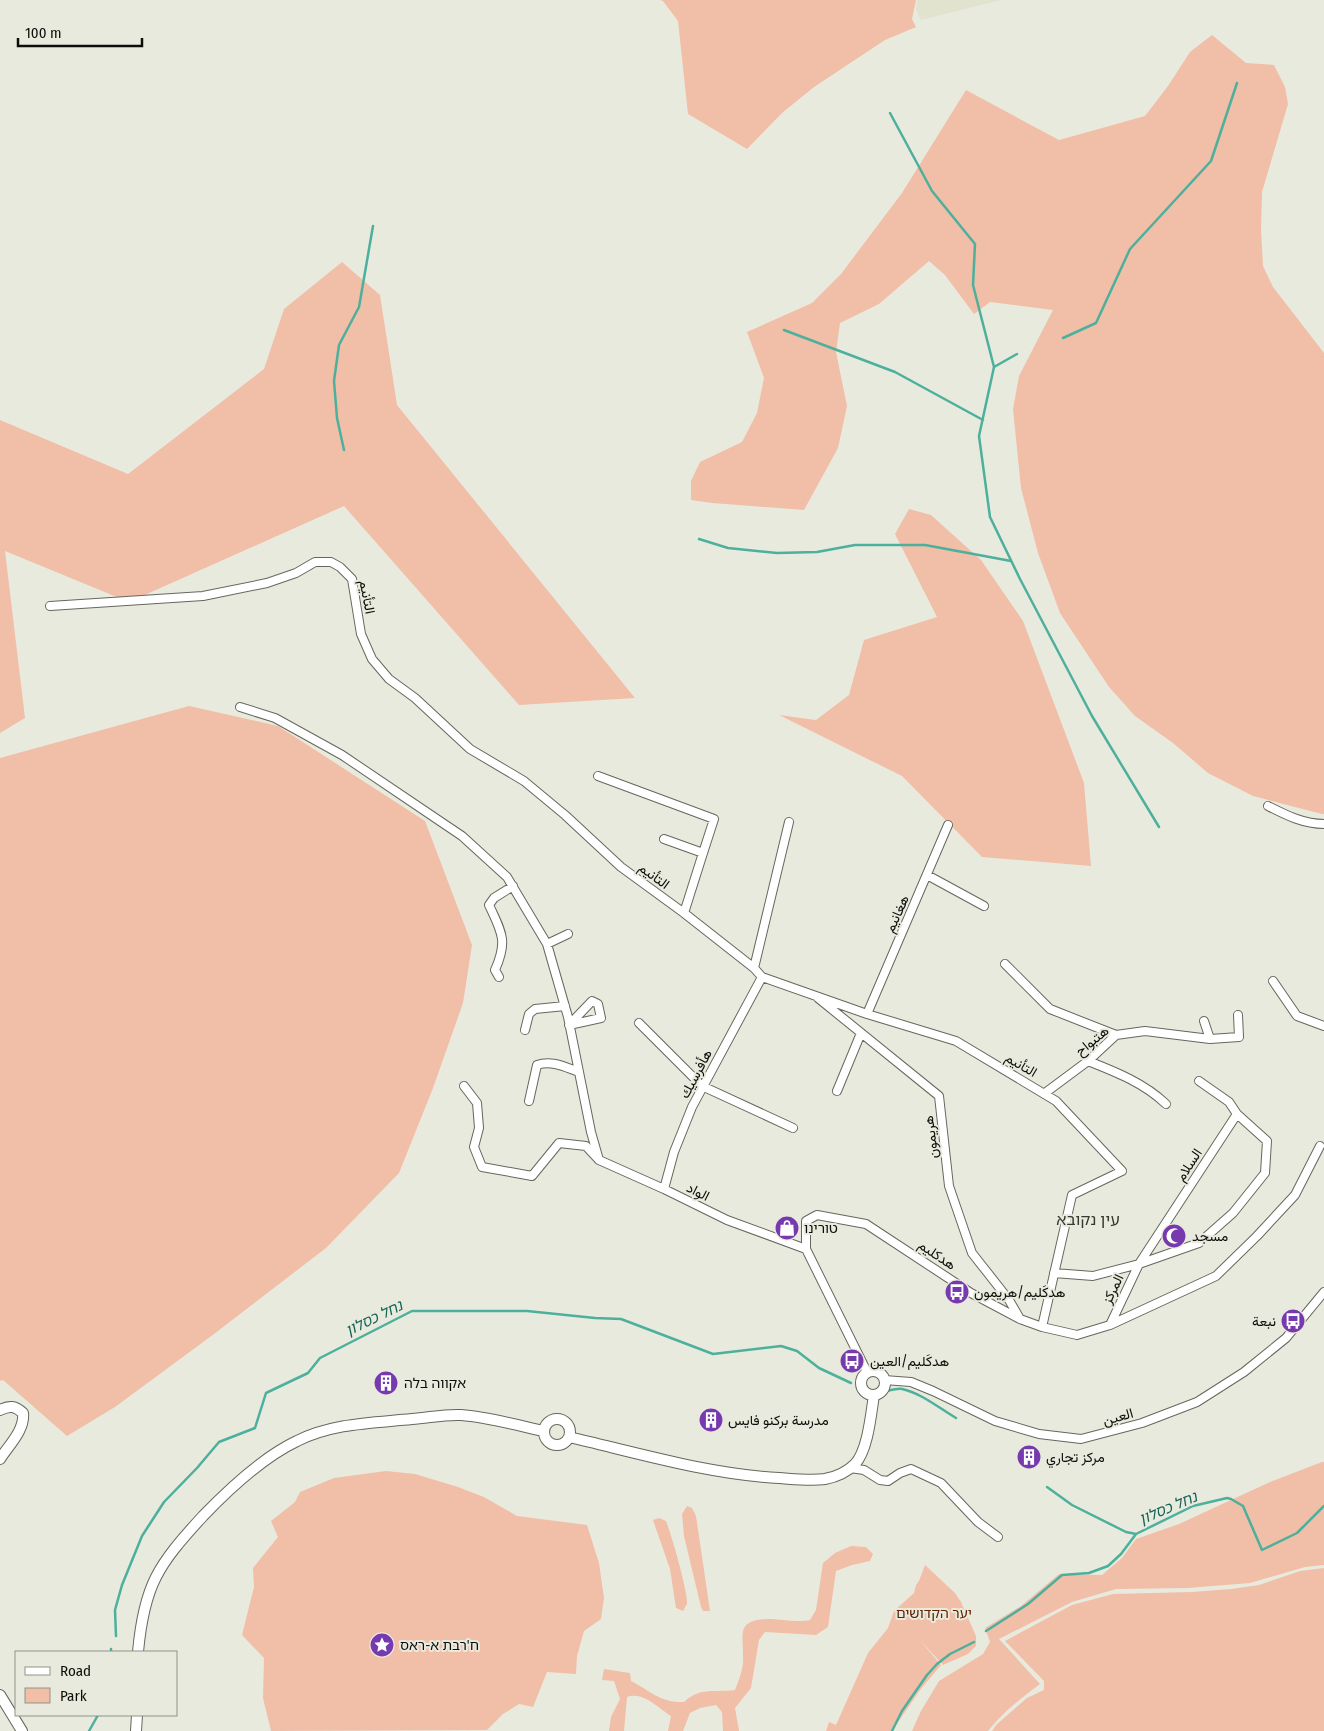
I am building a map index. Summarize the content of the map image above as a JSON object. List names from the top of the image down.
{
  "streets": {
    "street": [
      "التأنيم",
      "هغانيم",
      "هتبواح",
      "هأفرسيك",
      "هريمون",
      "السلام",
      "الواد",
      "هدكليم",
      "المركز",
      "العين"
    ]
  },
  "crossings": [
    ["التأنيم", "هغانيم"],
    ["التأنيم", "هتبواح"],
    ["التأنيم", "هأفرسيك"],
    ["التأنيم", "هريمون"],
    ["التأنيم", "هدكليم"],
    ["هأفرسيك", "الواد"],
    ["هريمون", "هدكليم"],
    ["السلام", "المركز"],
    ["الواد", "هدكليم"],
    ["هدكليم", "المركز"],
    ["هدكليم", "العين"]
  ],
  "districts": ["עין נקובא"],
  "water": ["נחל כסלון"],
  "parks": ["יער הקדושים"],
  "places": {
    "shop": ["טורינו"],
    "mosque": ["مسجد"],
    "bus stop": ["هدكَليم/هريمون", "نبعة", "هدكَليم/العين"],
    "building": ["אקווה בלה", "مدرسة بركنو فايس", "مركز تجاري"],
    "place": ["ח'רבת א-ראס"]
  },
  "legend": ["Road", "Park"],
  "scale_bar": "100 m"
}
